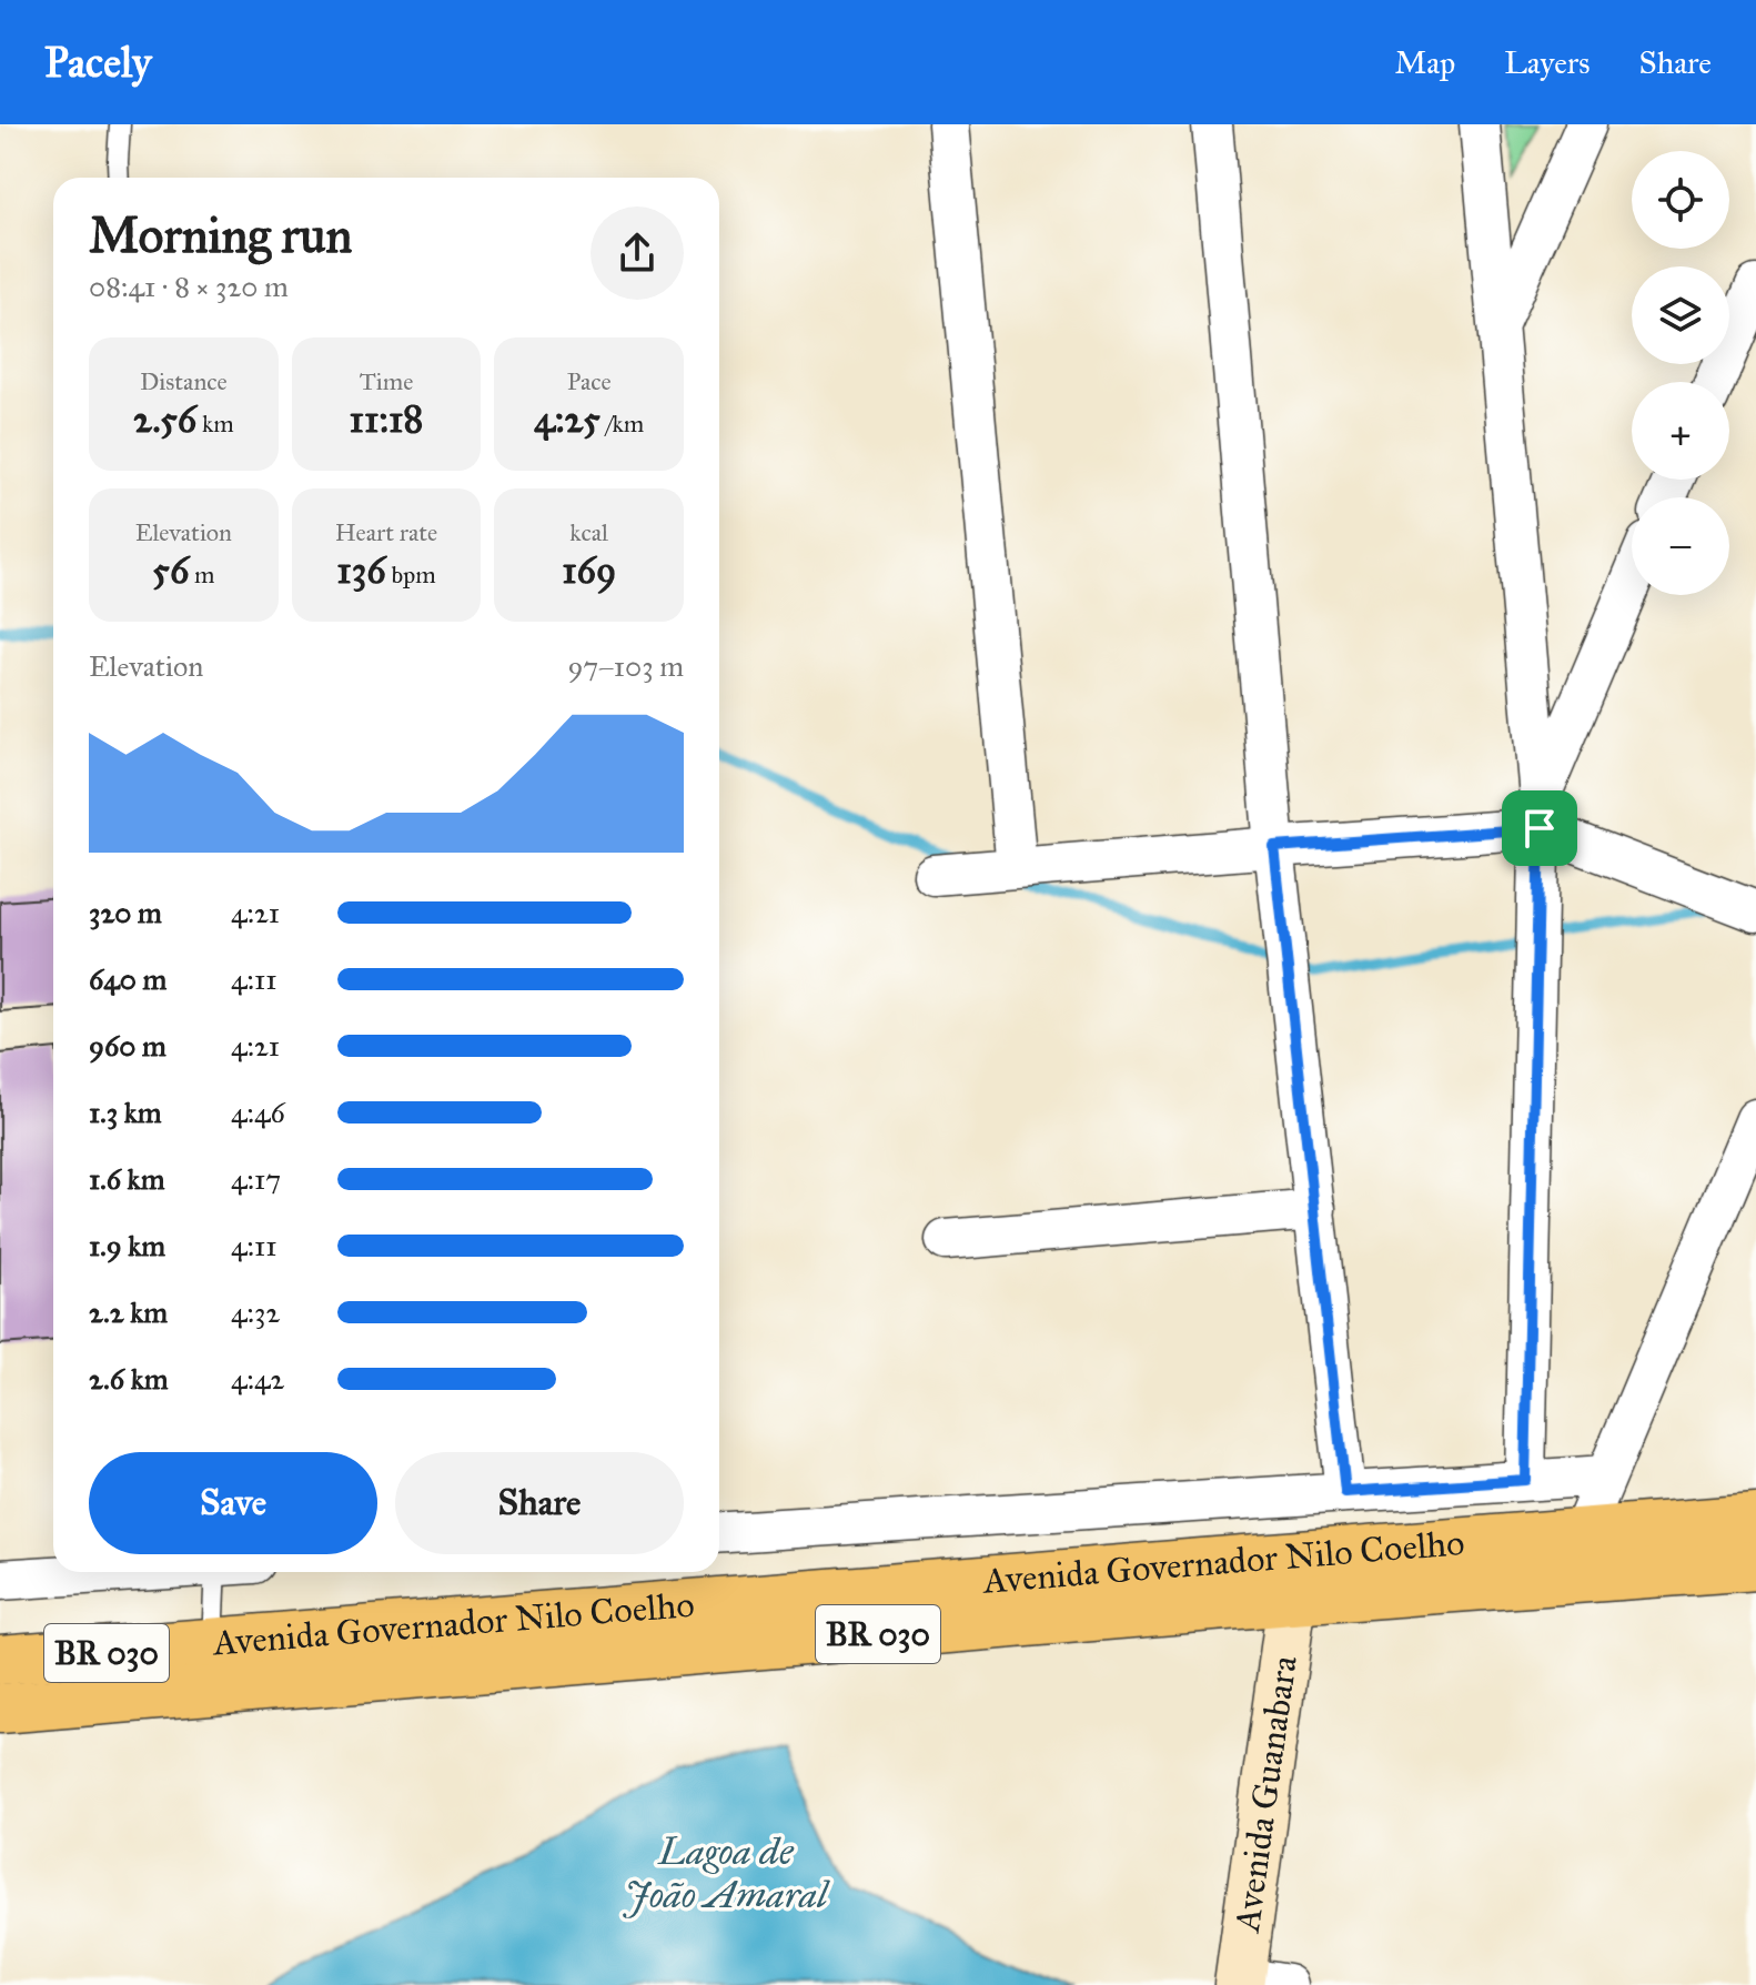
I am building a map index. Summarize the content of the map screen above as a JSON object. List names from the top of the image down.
{
  "streets": {
    "main road": ["Avenida Governador Nilo Coelho", "BR 030", "Avenida Guanabara"]
  },
  "crossings": [
    ["BR 030", "Avenida Guanabara"]
  ],
  "water": ["Lagoa de João Amaral"],
  "page": {
    "header": "Pacely",
    "nav": ["Map", "Layers", "Share"],
    "map_buttons": ["+", "−"],
    "heading": ["Morning run", "08:41 · 8 × 320 m"],
    "stats": [
      ["Distance", "2.56 km"],
      ["Time", "11:18"],
      ["Pace", "4:25 /km"],
      ["Elevation", "56 m"],
      ["Heart rate", "136 bpm"],
      ["kcal", "169"]
    ],
    "chart": ["Elevation", "97–103 m"],
    "list": [
      {
        "name": "320 m",
        "note": "4:21"
      },
      {
        "name": "640 m",
        "note": "4:11"
      },
      {
        "name": "960 m",
        "note": "4:21"
      },
      {
        "name": "1.3 km",
        "note": "4:46"
      },
      {
        "name": "1.6 km",
        "note": "4:17"
      },
      {
        "name": "1.9 km",
        "note": "4:11"
      },
      {
        "name": "2.2 km",
        "note": "4:32"
      },
      {
        "name": "2.6 km",
        "note": "4:42"
      }
    ],
    "buttons": ["Save", "Share"]
  }
}
